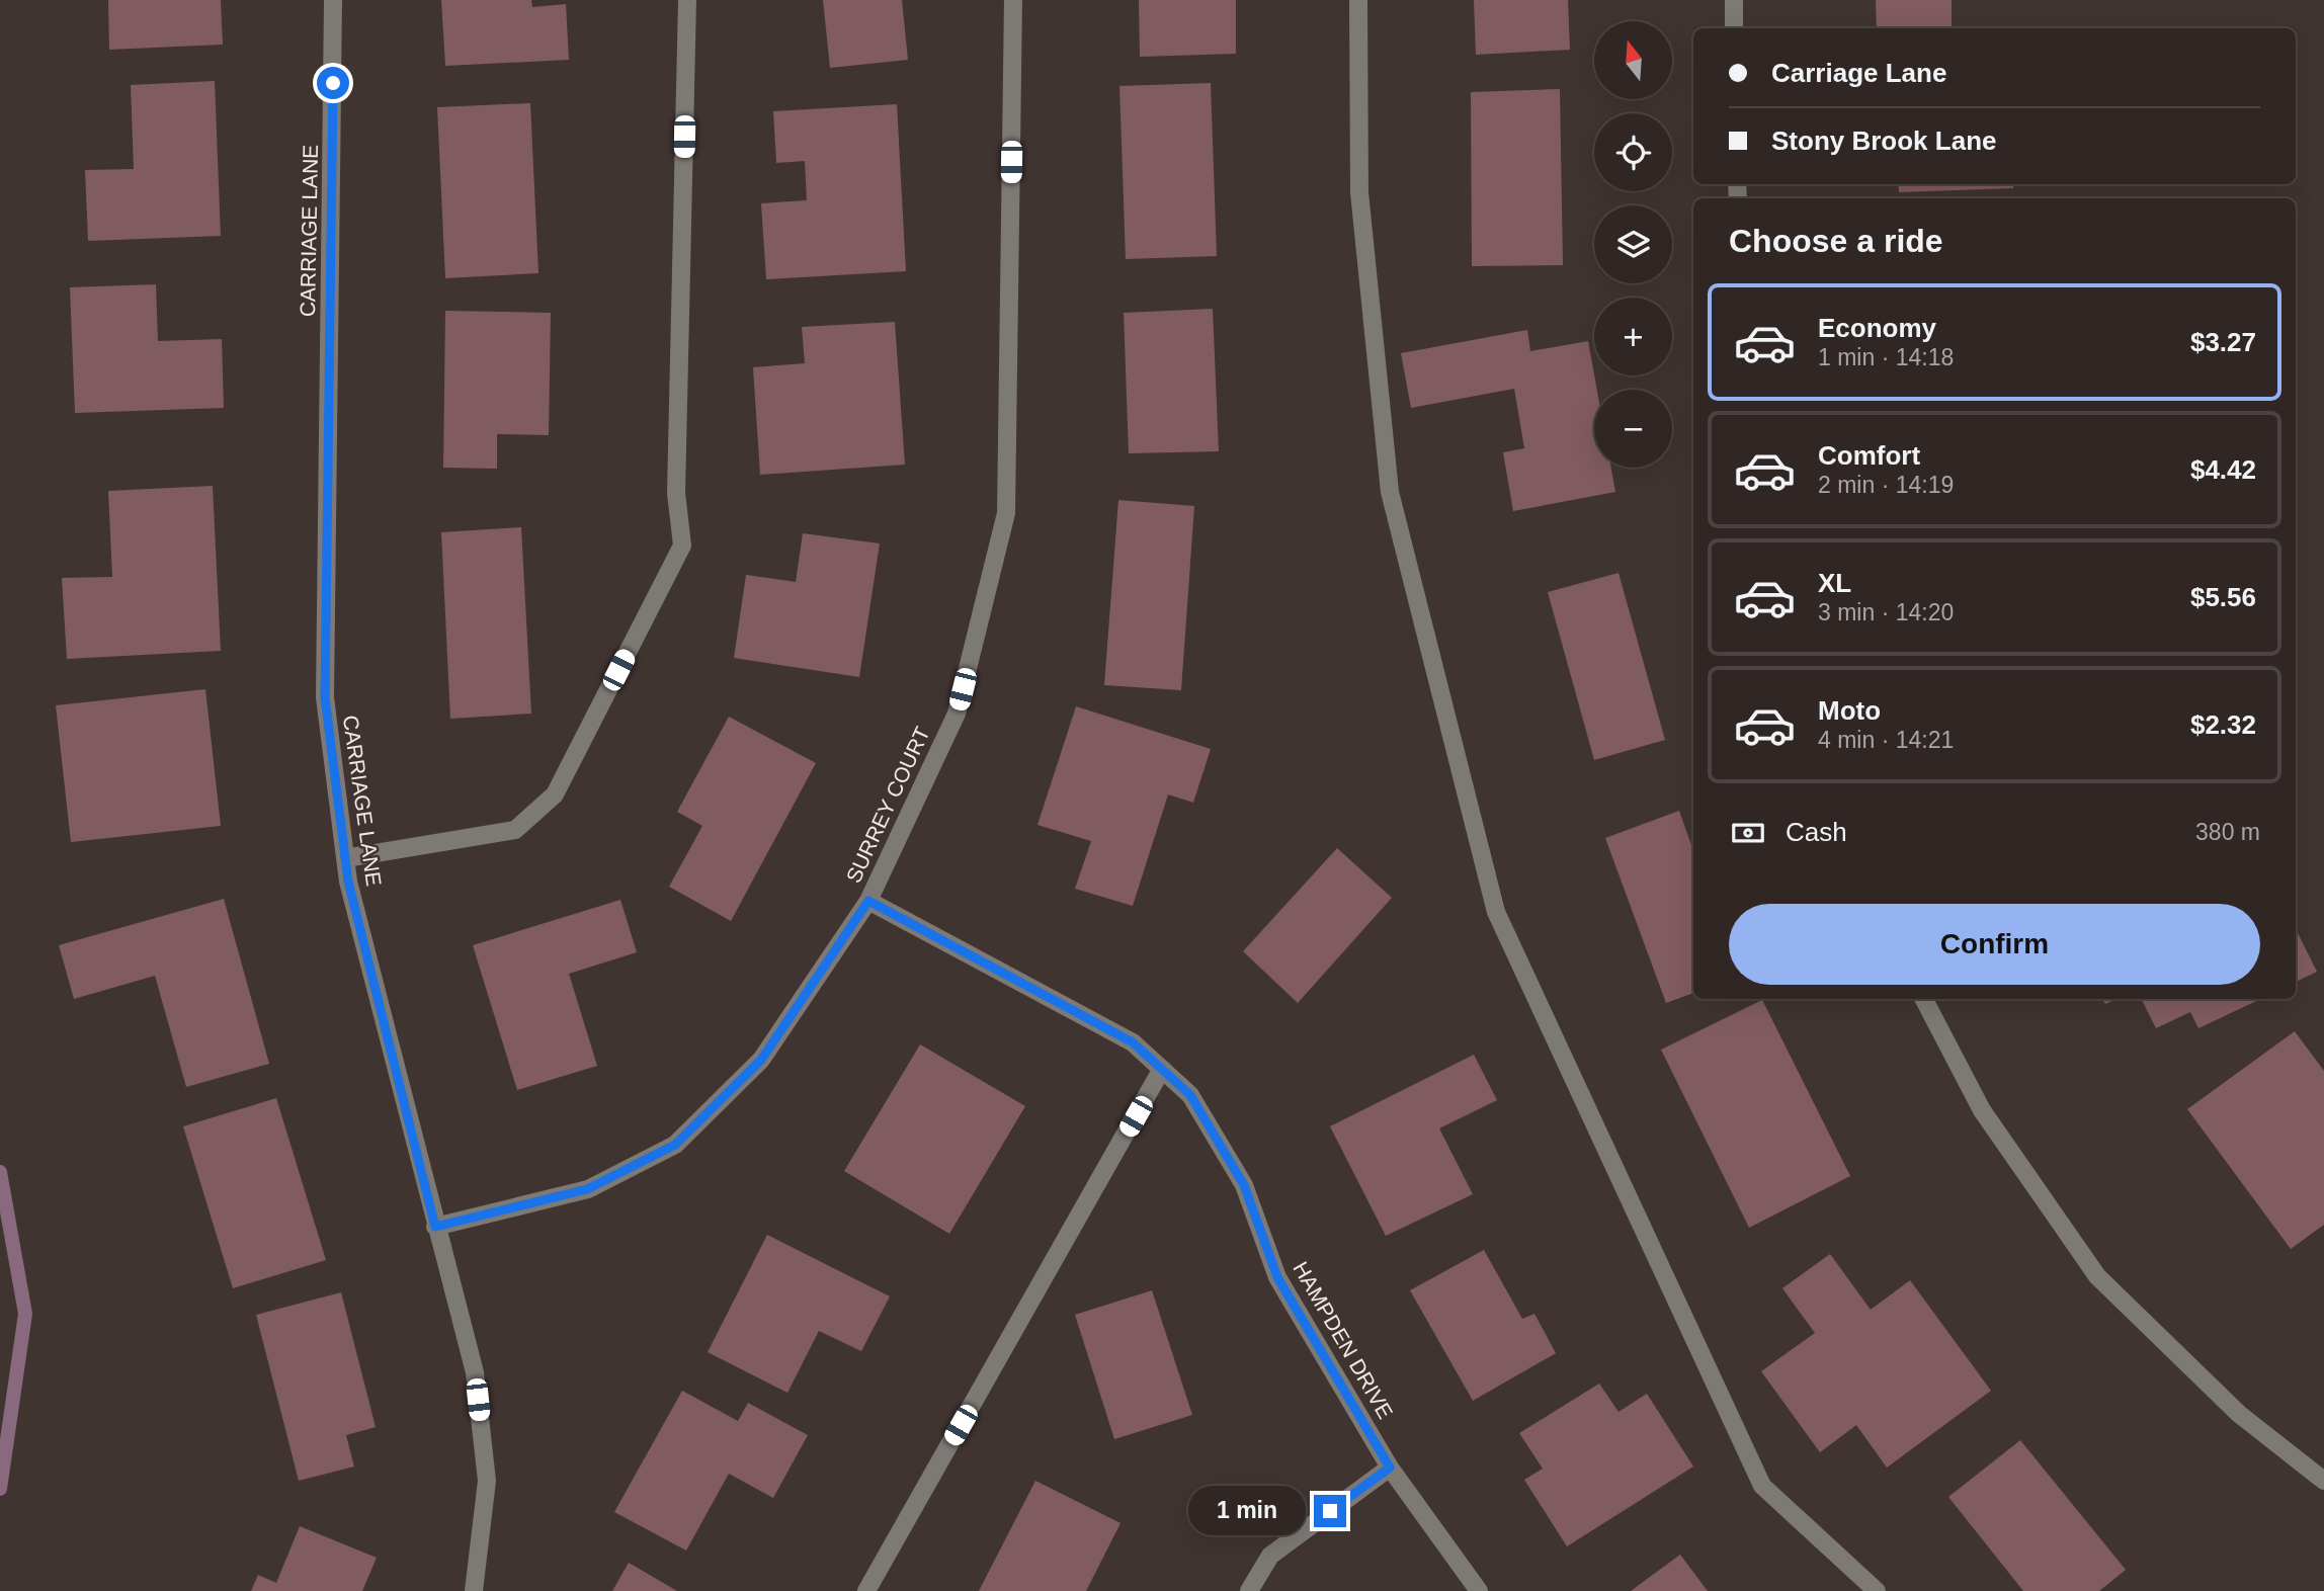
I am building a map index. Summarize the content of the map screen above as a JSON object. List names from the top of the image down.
{
  "streets": {
    "street": ["CARRIAGE LANE", "SURREY COURT", "HAMPDEN DRIVE"]
  },
  "crossings": [
    ["CARRIAGE LANE", "SURREY COURT"],
    ["SURREY COURT", "HAMPDEN DRIVE"]
  ],
  "north": "top",
  "page": {
    "map_buttons": ["+", "−"],
    "banner": ["Carriage Lane", "Stony Brook Lane"],
    "heading": "Choose a ride",
    "list": [
      {
        "name": "Economy",
        "note": "1 min · 14:18",
        "value": "$3.27"
      },
      {
        "name": "Comfort",
        "note": "2 min · 14:19",
        "value": "$4.42"
      },
      {
        "name": "XL",
        "note": "3 min · 14:20",
        "value": "$5.56"
      },
      {
        "name": "Moto",
        "note": "4 min · 14:21",
        "value": "$2.32"
      }
    ],
    "pay": ["Cash", "380 m"],
    "buttons": "Confirm",
    "bubble": "1 min"
  }
}
